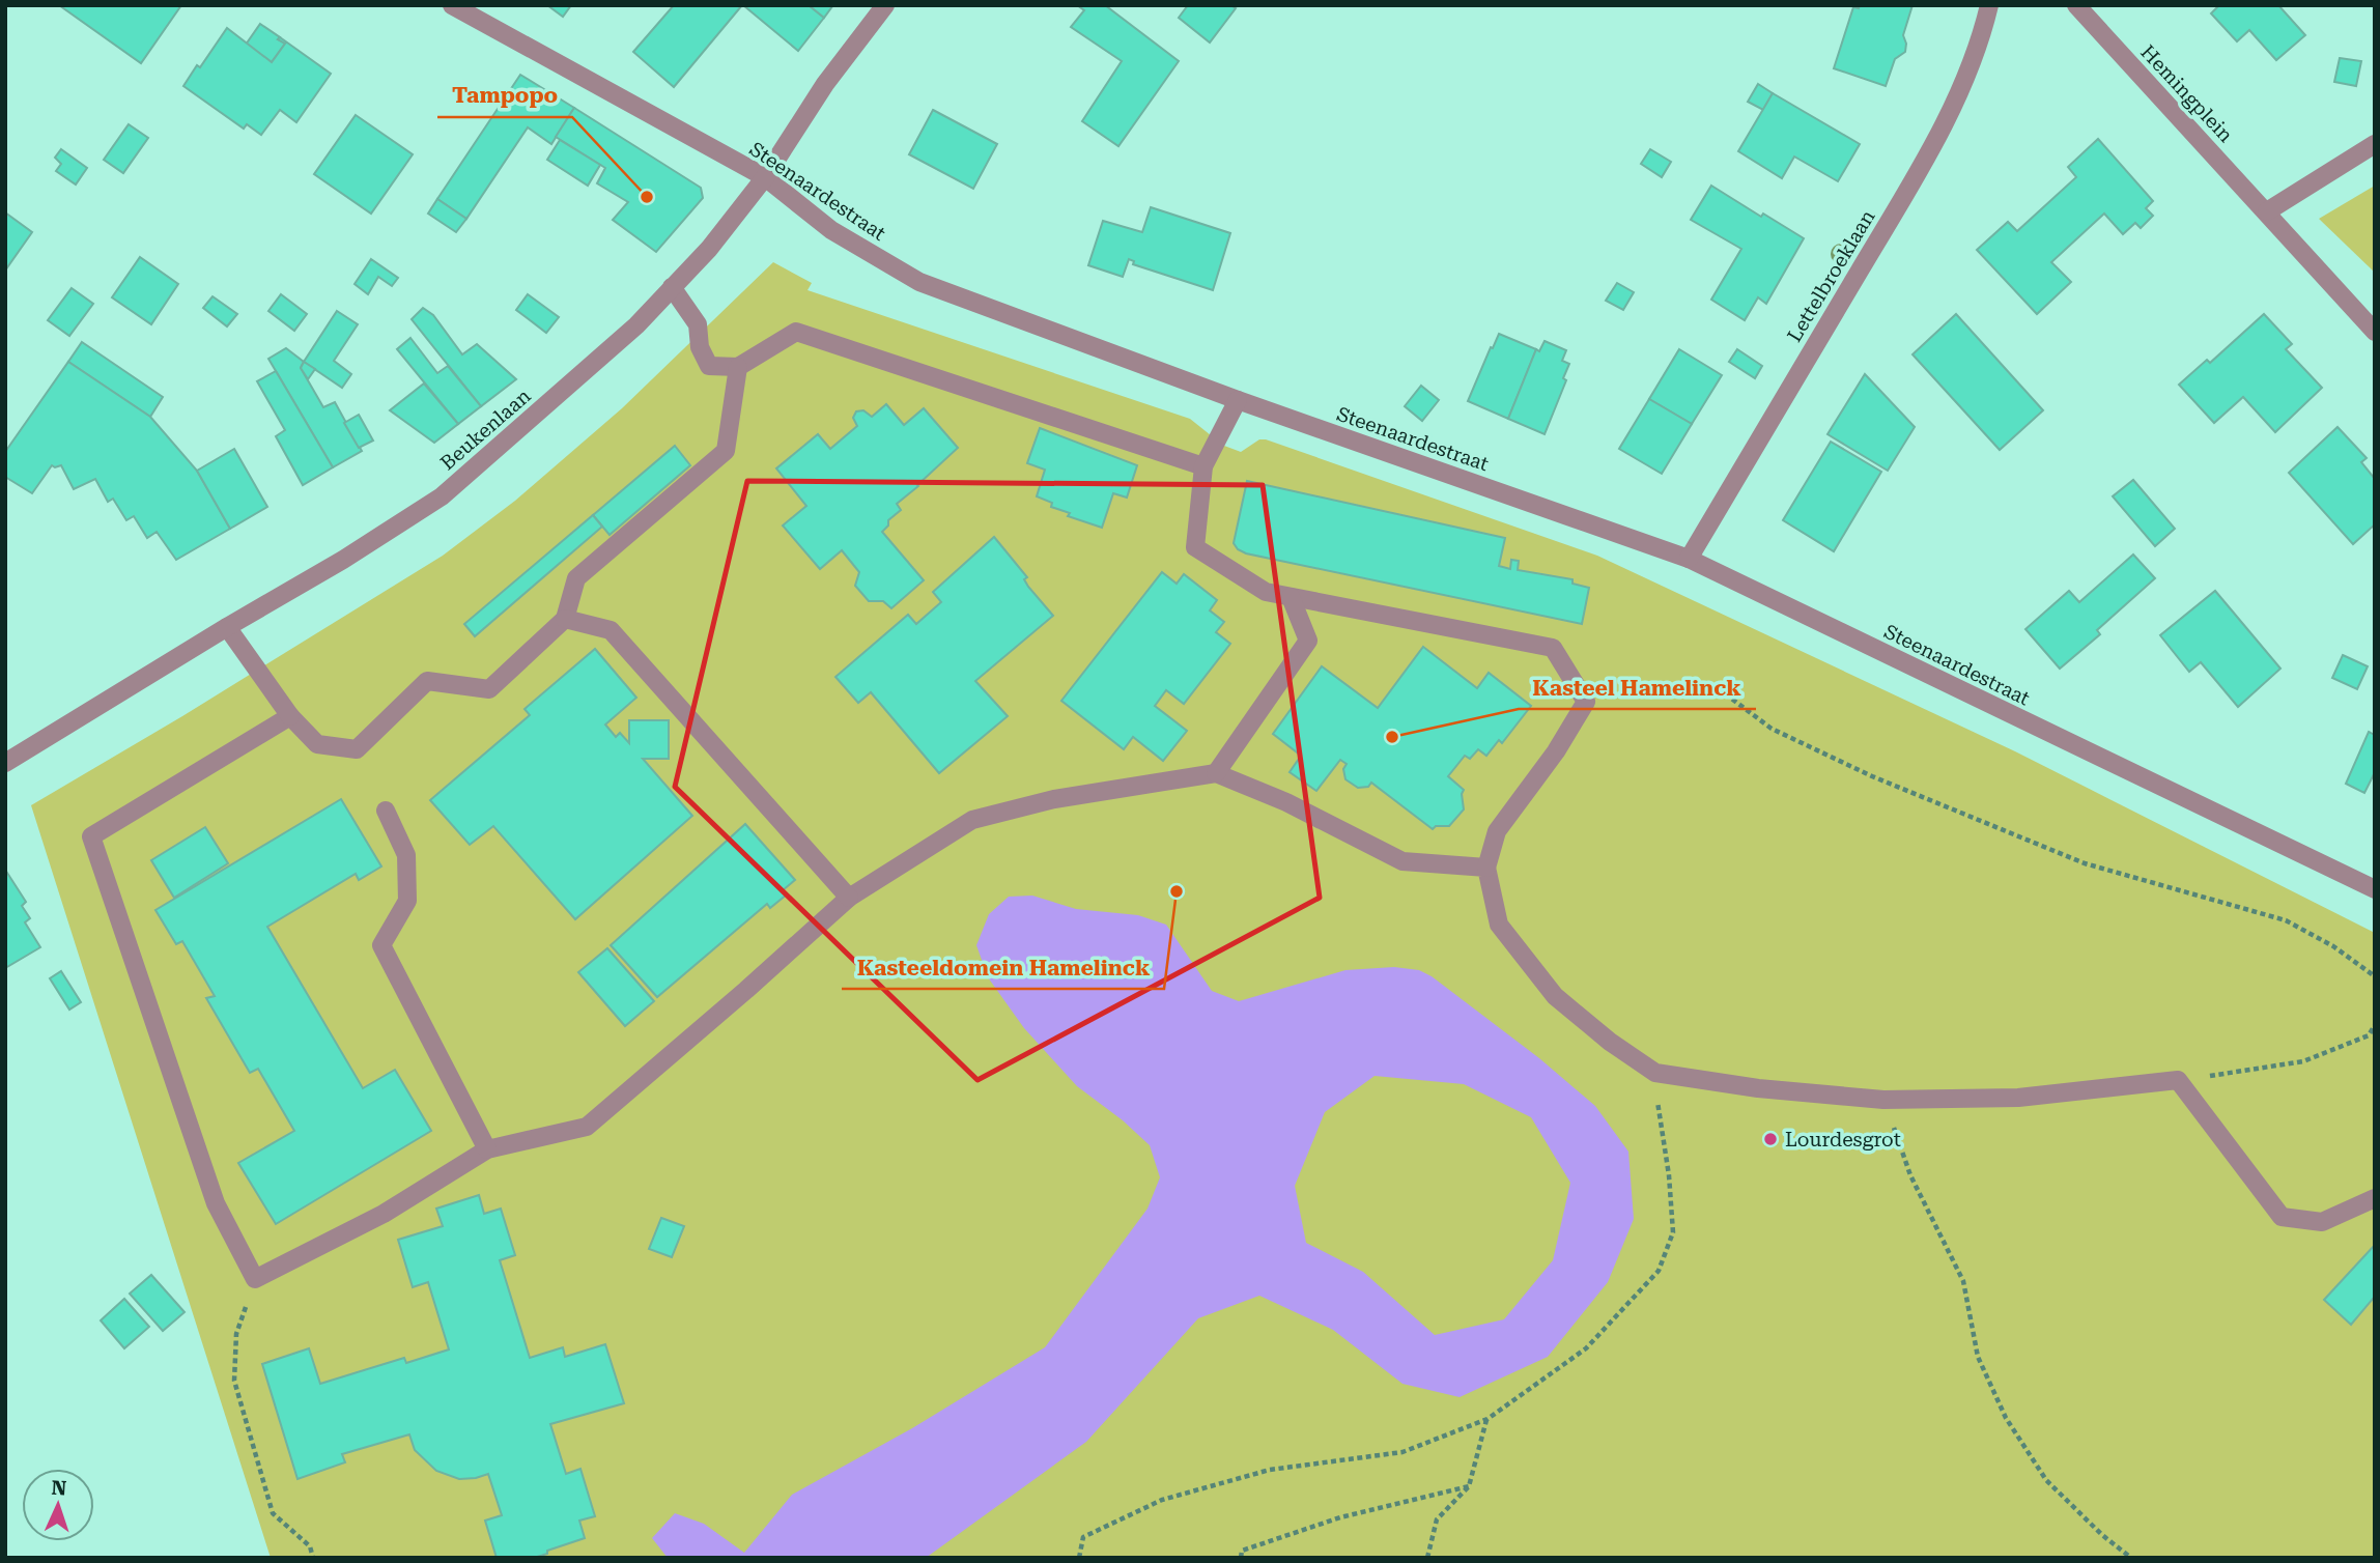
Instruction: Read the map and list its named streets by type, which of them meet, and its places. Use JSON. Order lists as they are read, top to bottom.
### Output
{
  "streets": {
    "street": [
      "Hemingplein",
      "Steenaardestraat",
      "Lettelbroeklaan",
      "Beukenlaan"
    ]
  },
  "crossings": [
    ["Steenaardestraat", "Lettelbroeklaan"],
    ["Steenaardestraat", "Beukenlaan"]
  ],
  "places": [
    "Tampopo",
    "Kasteel Hamelinck",
    "Kasteeldomein Hamelinck",
    "Lourdesgrot"
  ],
  "north": "top"
}
